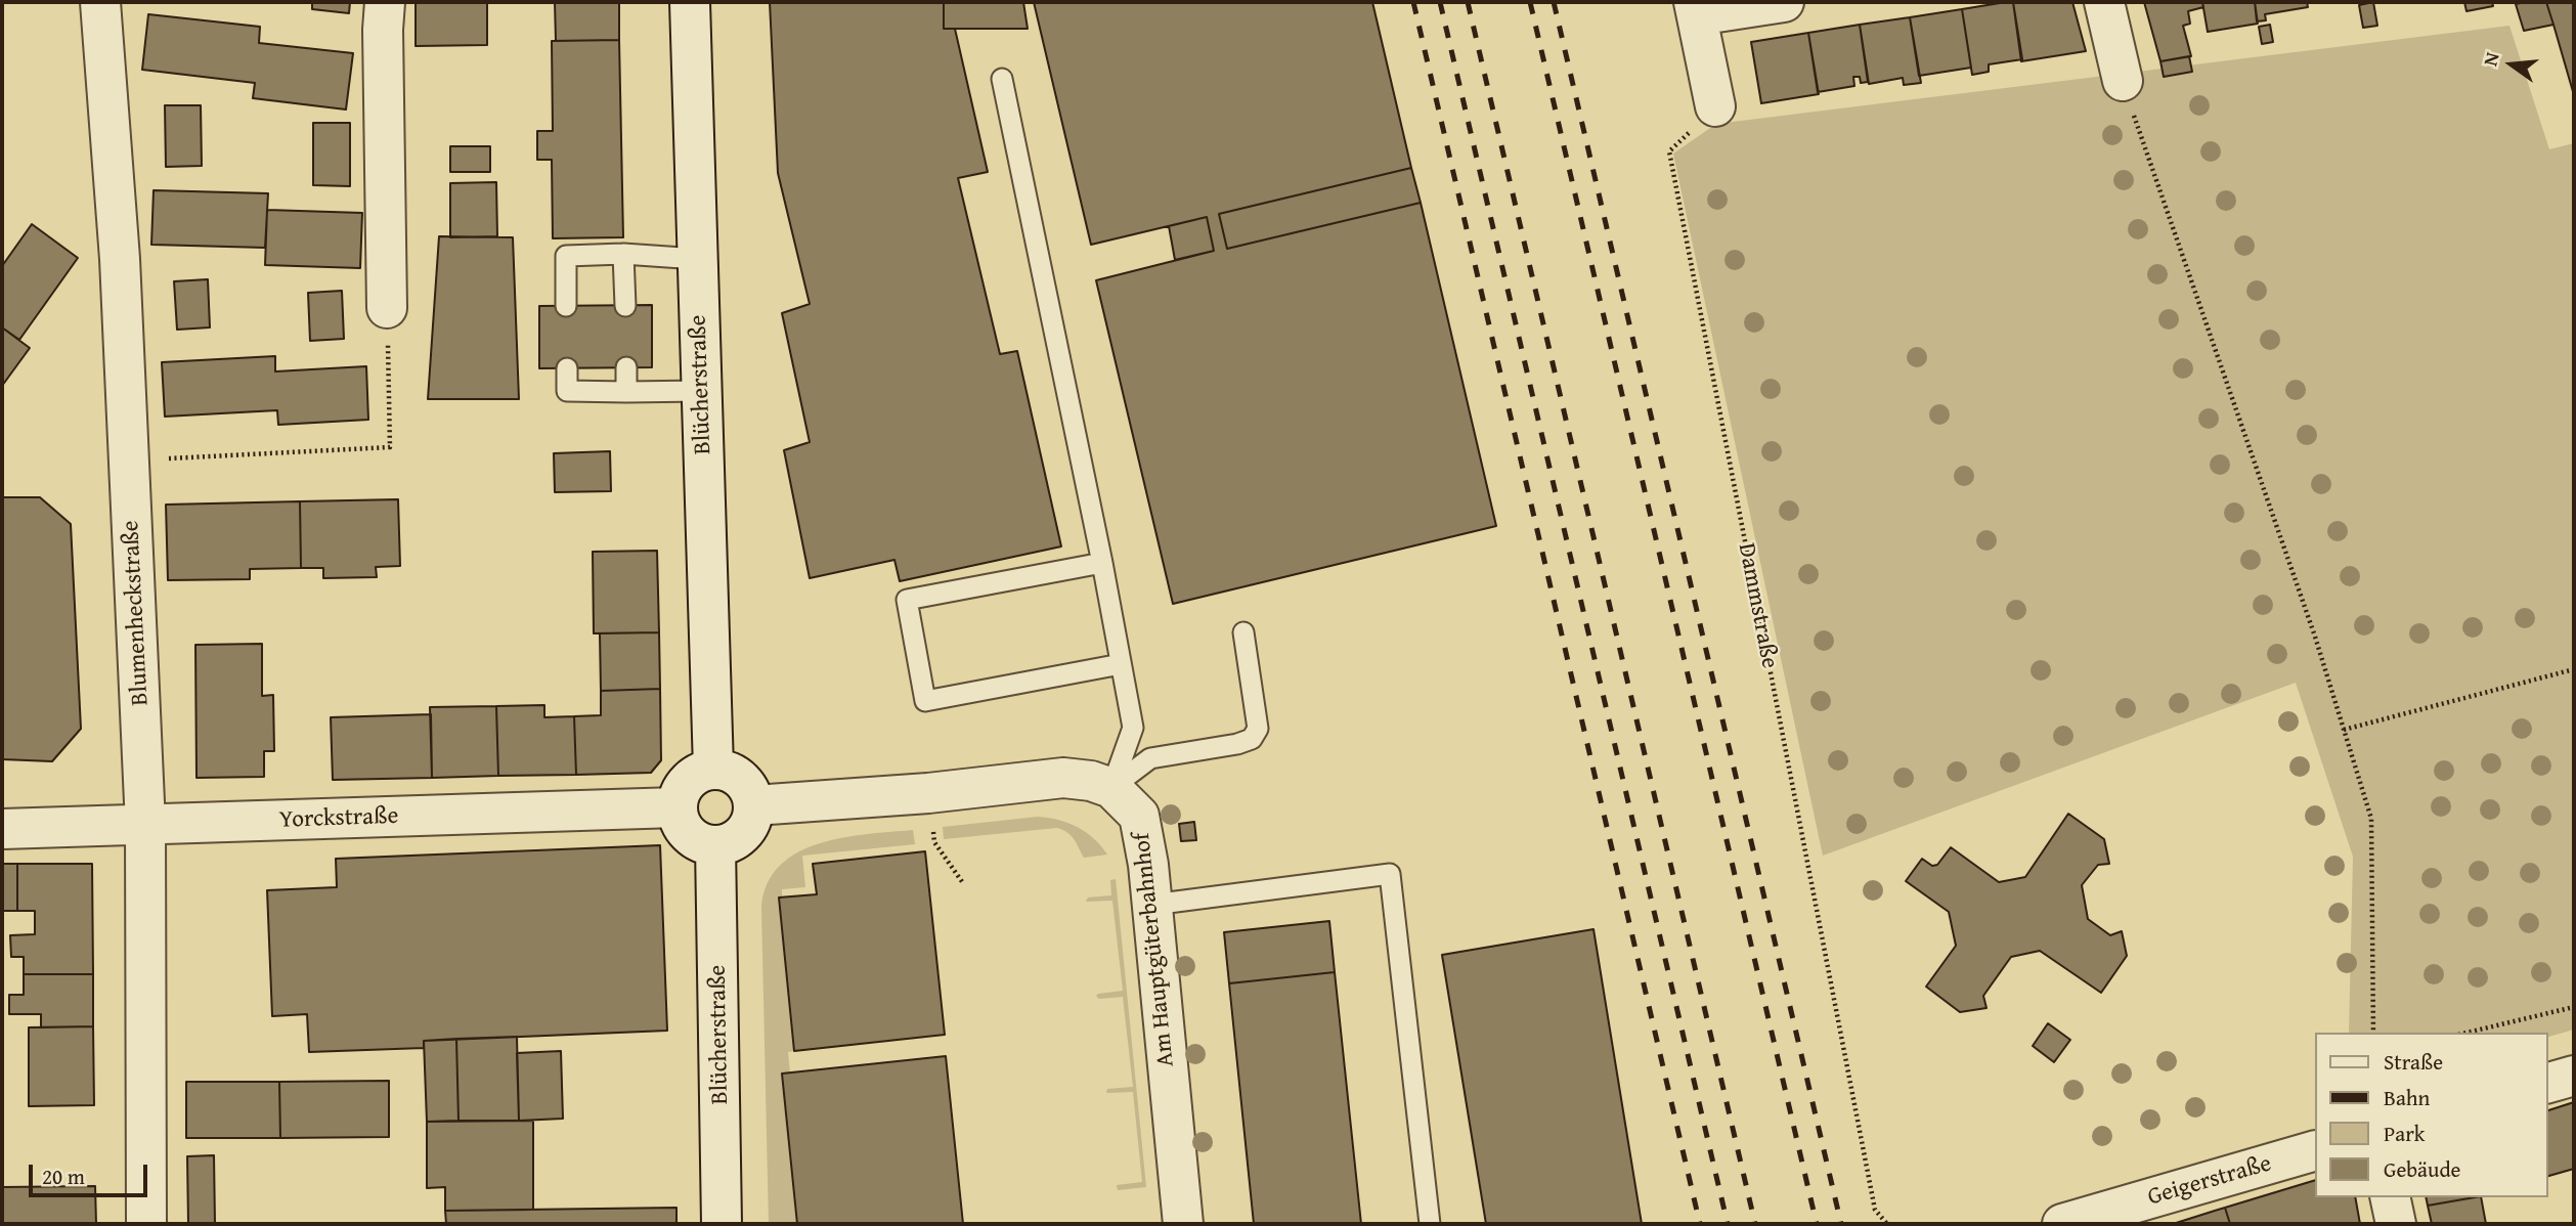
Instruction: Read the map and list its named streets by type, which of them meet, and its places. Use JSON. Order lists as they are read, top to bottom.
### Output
{
  "streets": {
    "street": [
      "Blücherstraße",
      "Blumenheckstraße",
      "Yorckstraße",
      "Am Hauptgüterbahnhof",
      "Geigerstraße"
    ],
    "path": ["Dammstraße"]
  },
  "crossings": [
    ["Blücherstraße", "Yorckstraße"],
    ["Blumenheckstraße", "Yorckstraße"]
  ],
  "legend": [
    "Straße",
    "Bahn",
    "Park",
    "Gebäude"
  ],
  "scale_bar": "20 m",
  "north": "left"
}
